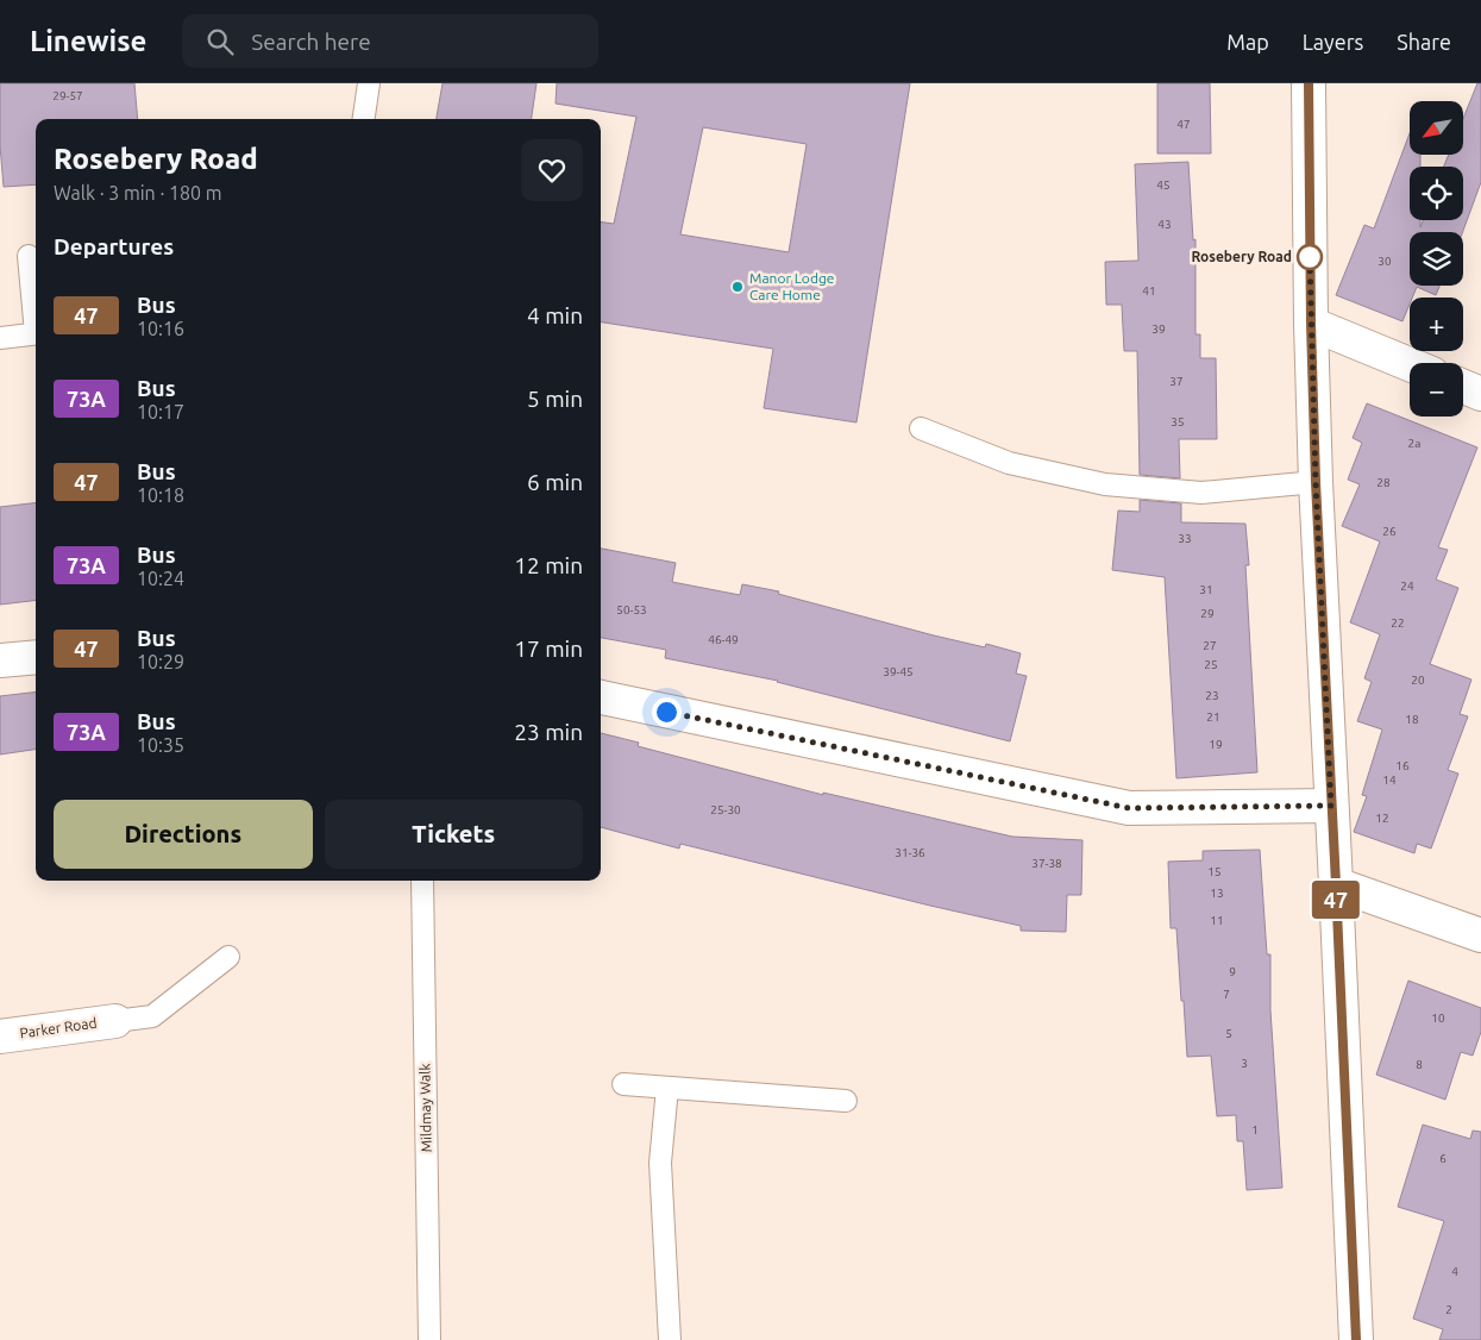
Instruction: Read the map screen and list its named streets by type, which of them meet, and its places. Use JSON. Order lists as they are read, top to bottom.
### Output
{
  "streets": {
    "street": ["Parker Road"],
    "lane": ["Mildmay Walk"]
  },
  "places": ["Rosebery Road", "Manor Lodge Care Home"],
  "lines": ["bus line 47"],
  "house_numbers": [
    "29-57",
    "47",
    "45",
    "43",
    "30",
    "41",
    "39",
    "37",
    "35",
    "2a",
    "28",
    "26",
    "33",
    "24",
    "31",
    "50-53",
    "29",
    "22",
    "46-49",
    "27",
    "25",
    "39-45",
    "20",
    "23",
    "21",
    "18",
    "19",
    "16",
    "14",
    "25-30",
    "12",
    "31-36",
    "37-38",
    "15",
    "13",
    "11",
    "9",
    "7",
    "10",
    "5",
    "3",
    "8",
    "1",
    "6",
    "4",
    "2"
  ],
  "north": "bottom left",
  "page": {
    "header": "Linewise",
    "search": "Search here",
    "nav": ["Map", "Layers", "Share"],
    "on_map": "47",
    "map_buttons": ["+", "−"],
    "heading": [
      ["Rosebery Road", "Walk · 3 min · 180 m"],
      "Departures"
    ],
    "list": [
      {
        "mark": "47",
        "name": "Bus",
        "note": "10:16",
        "value": "4 min"
      },
      {
        "mark": "73A",
        "name": "Bus",
        "note": "10:17",
        "value": "5 min"
      },
      {
        "mark": "47",
        "name": "Bus",
        "note": "10:18",
        "value": "6 min"
      },
      {
        "mark": "73A",
        "name": "Bus",
        "note": "10:24",
        "value": "12 min"
      },
      {
        "mark": "47",
        "name": "Bus",
        "note": "10:29",
        "value": "17 min"
      },
      {
        "mark": "73A",
        "name": "Bus",
        "note": "10:35",
        "value": "23 min"
      }
    ],
    "buttons": ["Directions", "Tickets"]
  }
}
